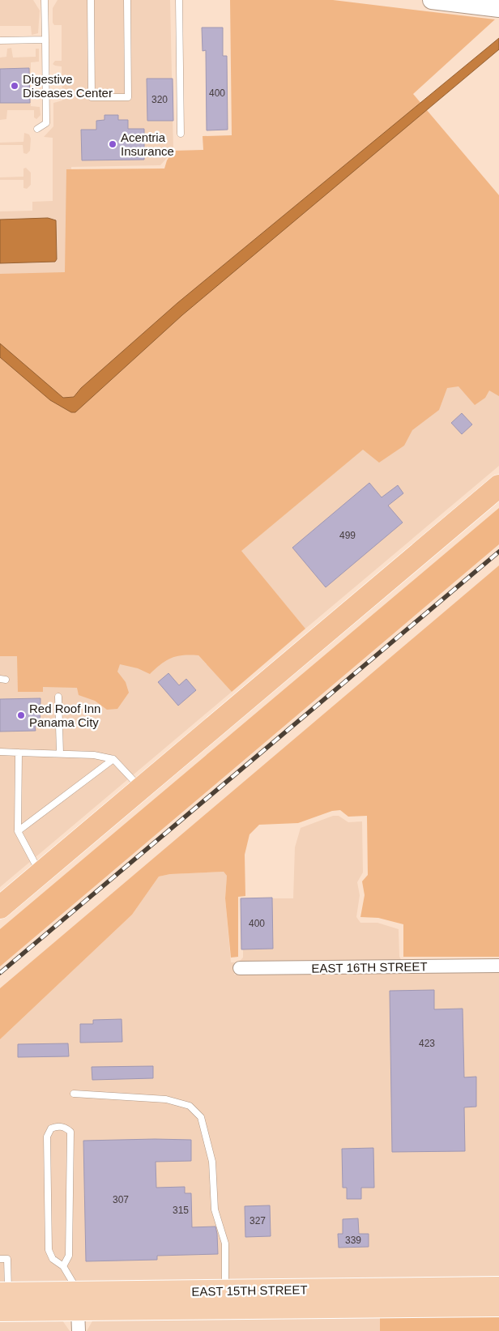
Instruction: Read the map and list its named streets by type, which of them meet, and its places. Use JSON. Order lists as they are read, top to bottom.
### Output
{
  "streets": {
    "main road": ["EAST 15TH STREET"],
    "street": ["EAST 16TH STREET"]
  },
  "places": ["Digestive Diseases Center", "Acentria Insurance", "Red Roof Inn Panama City"],
  "house_numbers": [
    "400",
    "320",
    "499",
    "400",
    "423",
    "307",
    "315",
    "327",
    "339"
  ]
}
